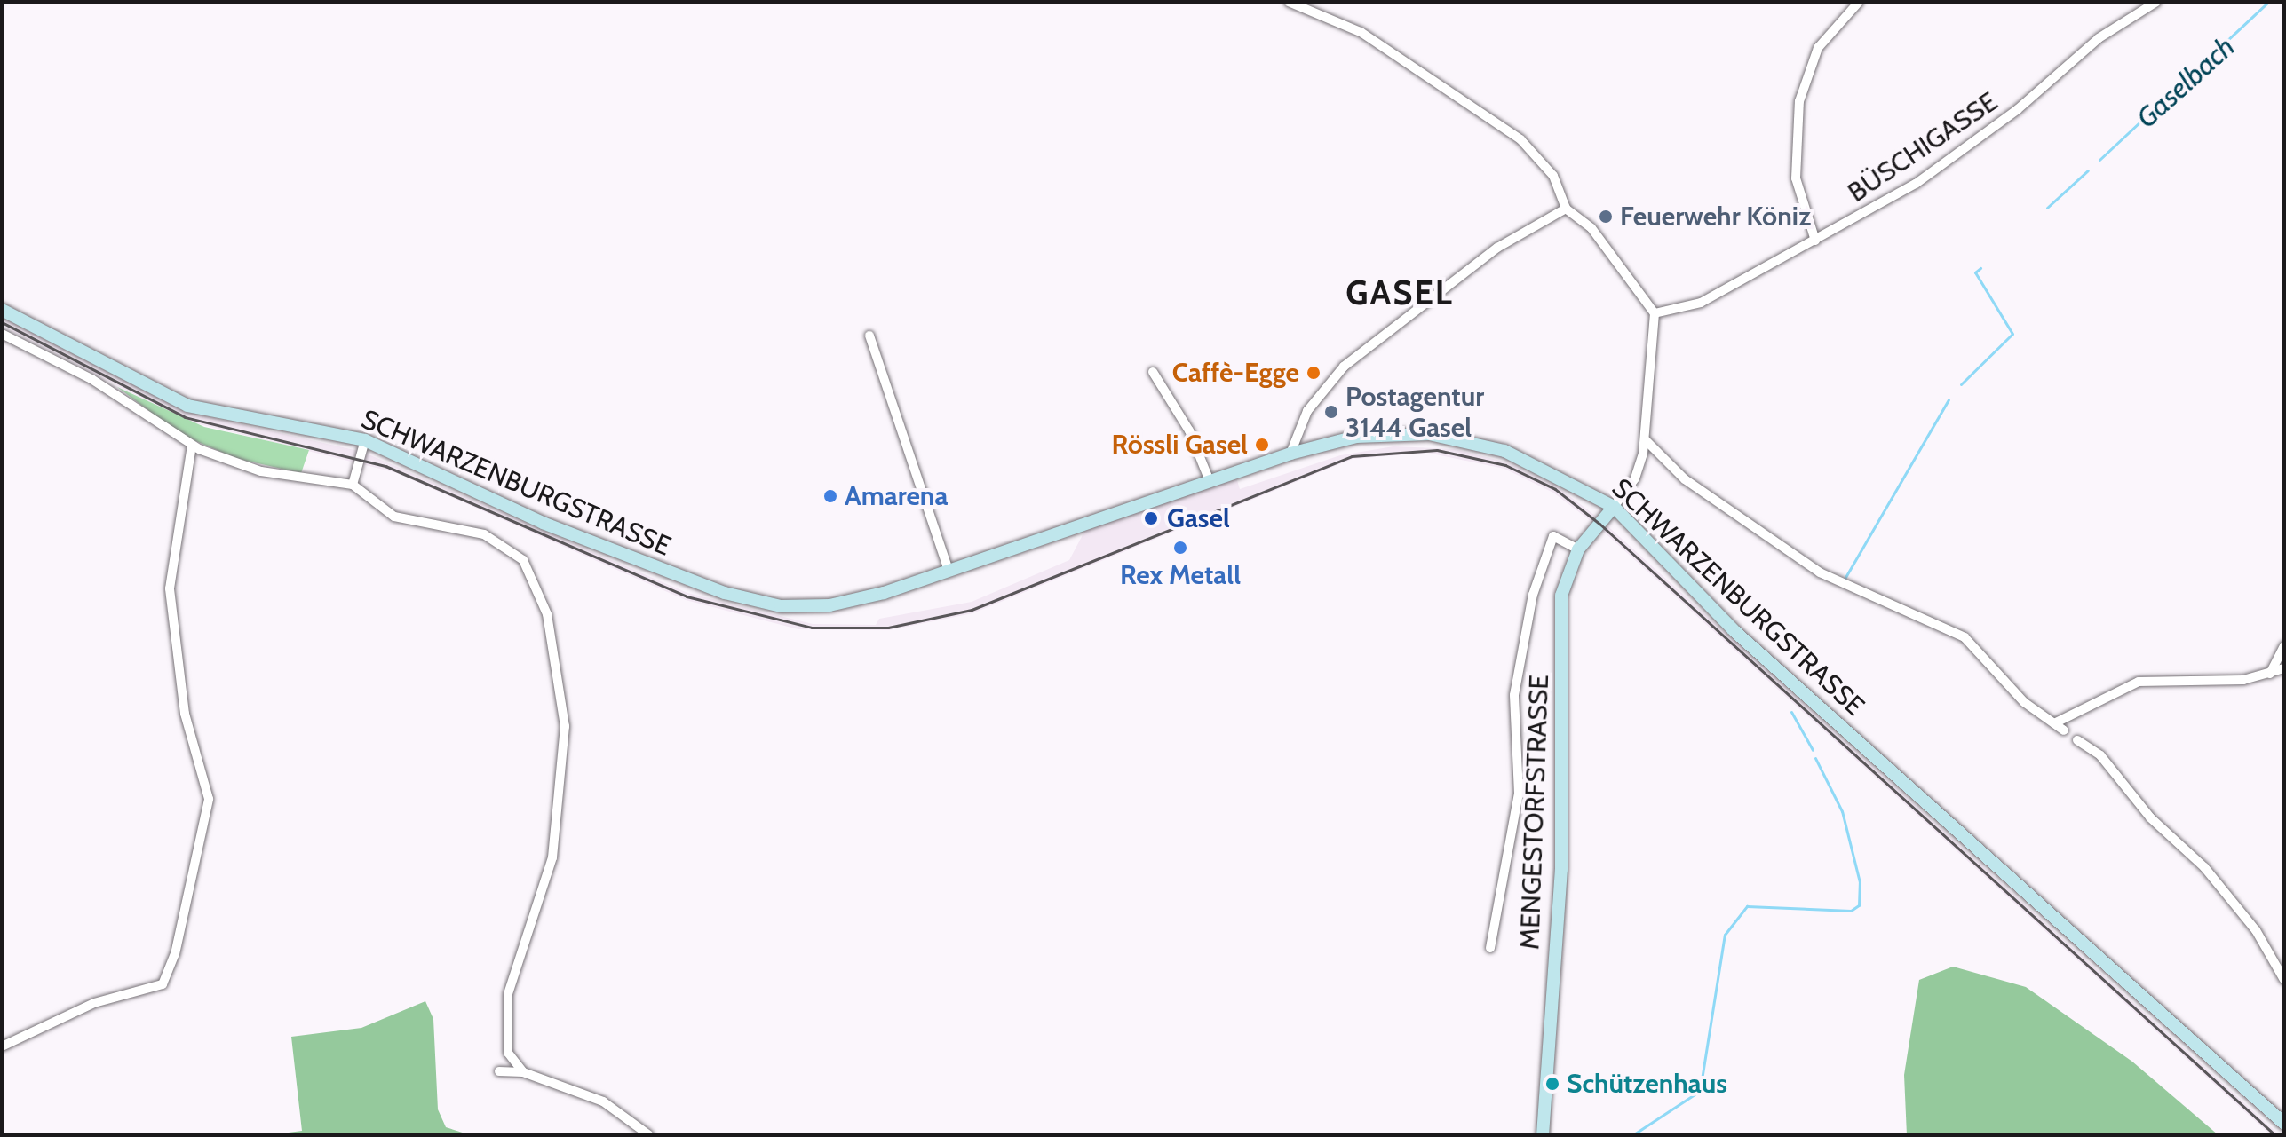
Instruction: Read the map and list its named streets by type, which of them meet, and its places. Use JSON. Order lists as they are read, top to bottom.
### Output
{
  "streets": {
    "main road": ["SCHWARZENBURGSTRASSE", "MENGESTORFSTRASSE"],
    "street": ["BÜSCHIGASSE"]
  },
  "crossings": [
    ["SCHWARZENBURGSTRASSE", "MENGESTORFSTRASSE"]
  ],
  "districts": ["GASEL"],
  "water": ["Gaselbach"],
  "places": [
    "Feuerwehr Köniz",
    "Caffè-Egge",
    "Postagentur 3144 Gasel",
    "Rössli Gasel",
    "Amarena",
    "Gasel",
    "Rex Metall",
    "Schützenhaus"
  ]
}
